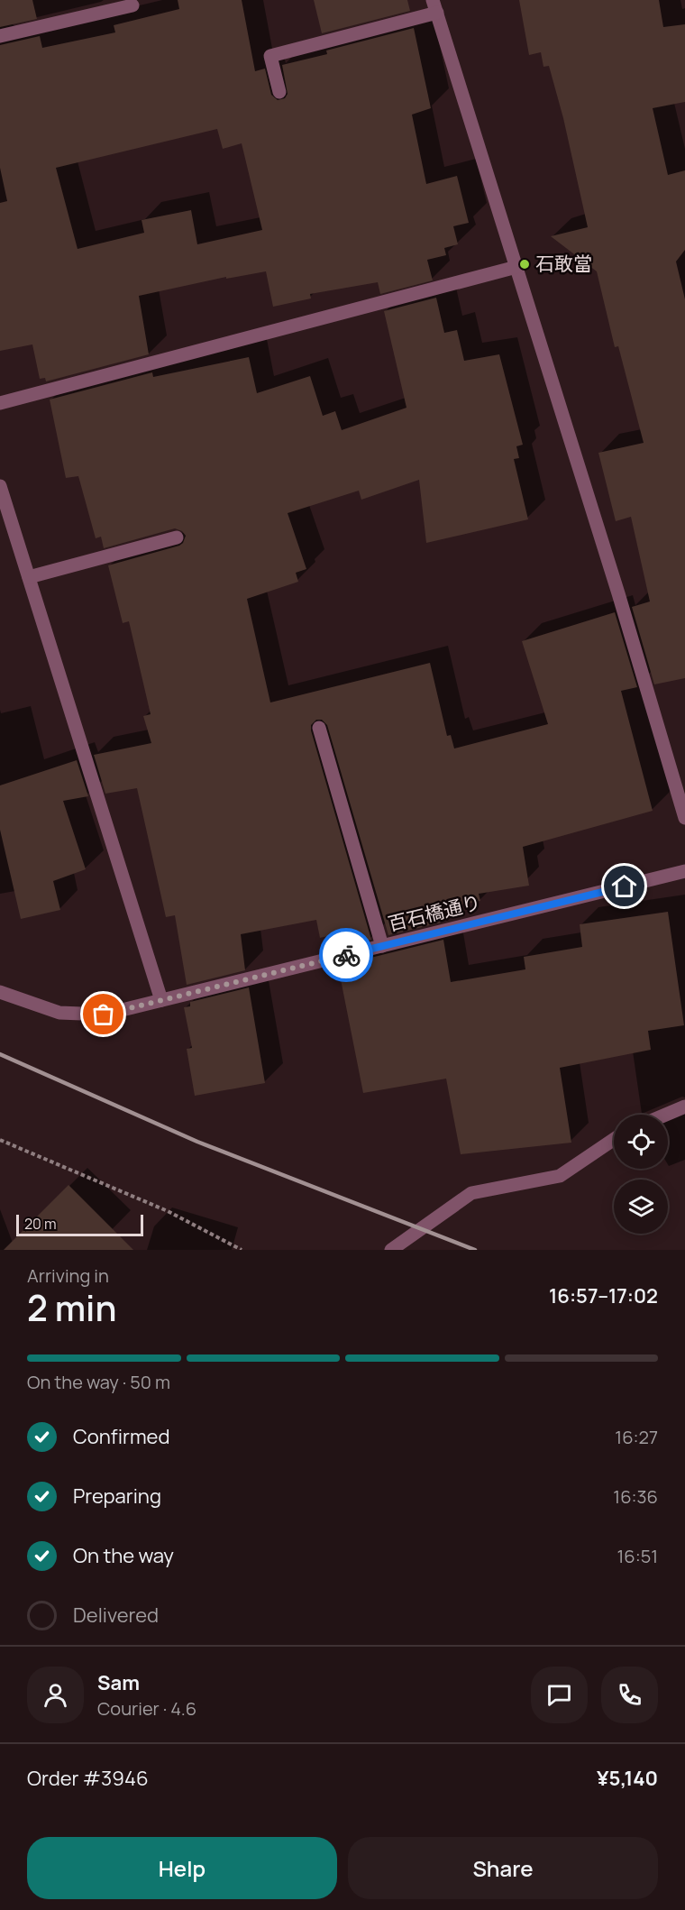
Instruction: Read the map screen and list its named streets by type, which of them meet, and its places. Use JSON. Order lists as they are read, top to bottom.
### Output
{
  "streets": {
    "street": ["百石橋通り"]
  },
  "places": ["石敢當"],
  "scale_bar": "20 m",
  "page": {
    "scale": "20 m",
    "heading": ["2 min", "Arriving in", "16:57–17:02"],
    "panel": [
      "Sam",
      "Courier · 4.6",
      "Order #3946",
      "¥5,140"
    ],
    "bar": "On the way · 50 m",
    "list": [
      ["Confirmed", "16:27"],
      ["Preparing", "16:36"],
      ["On the way", "16:51"],
      "Delivered"
    ],
    "buttons": ["Help", "Share"]
  }
}
